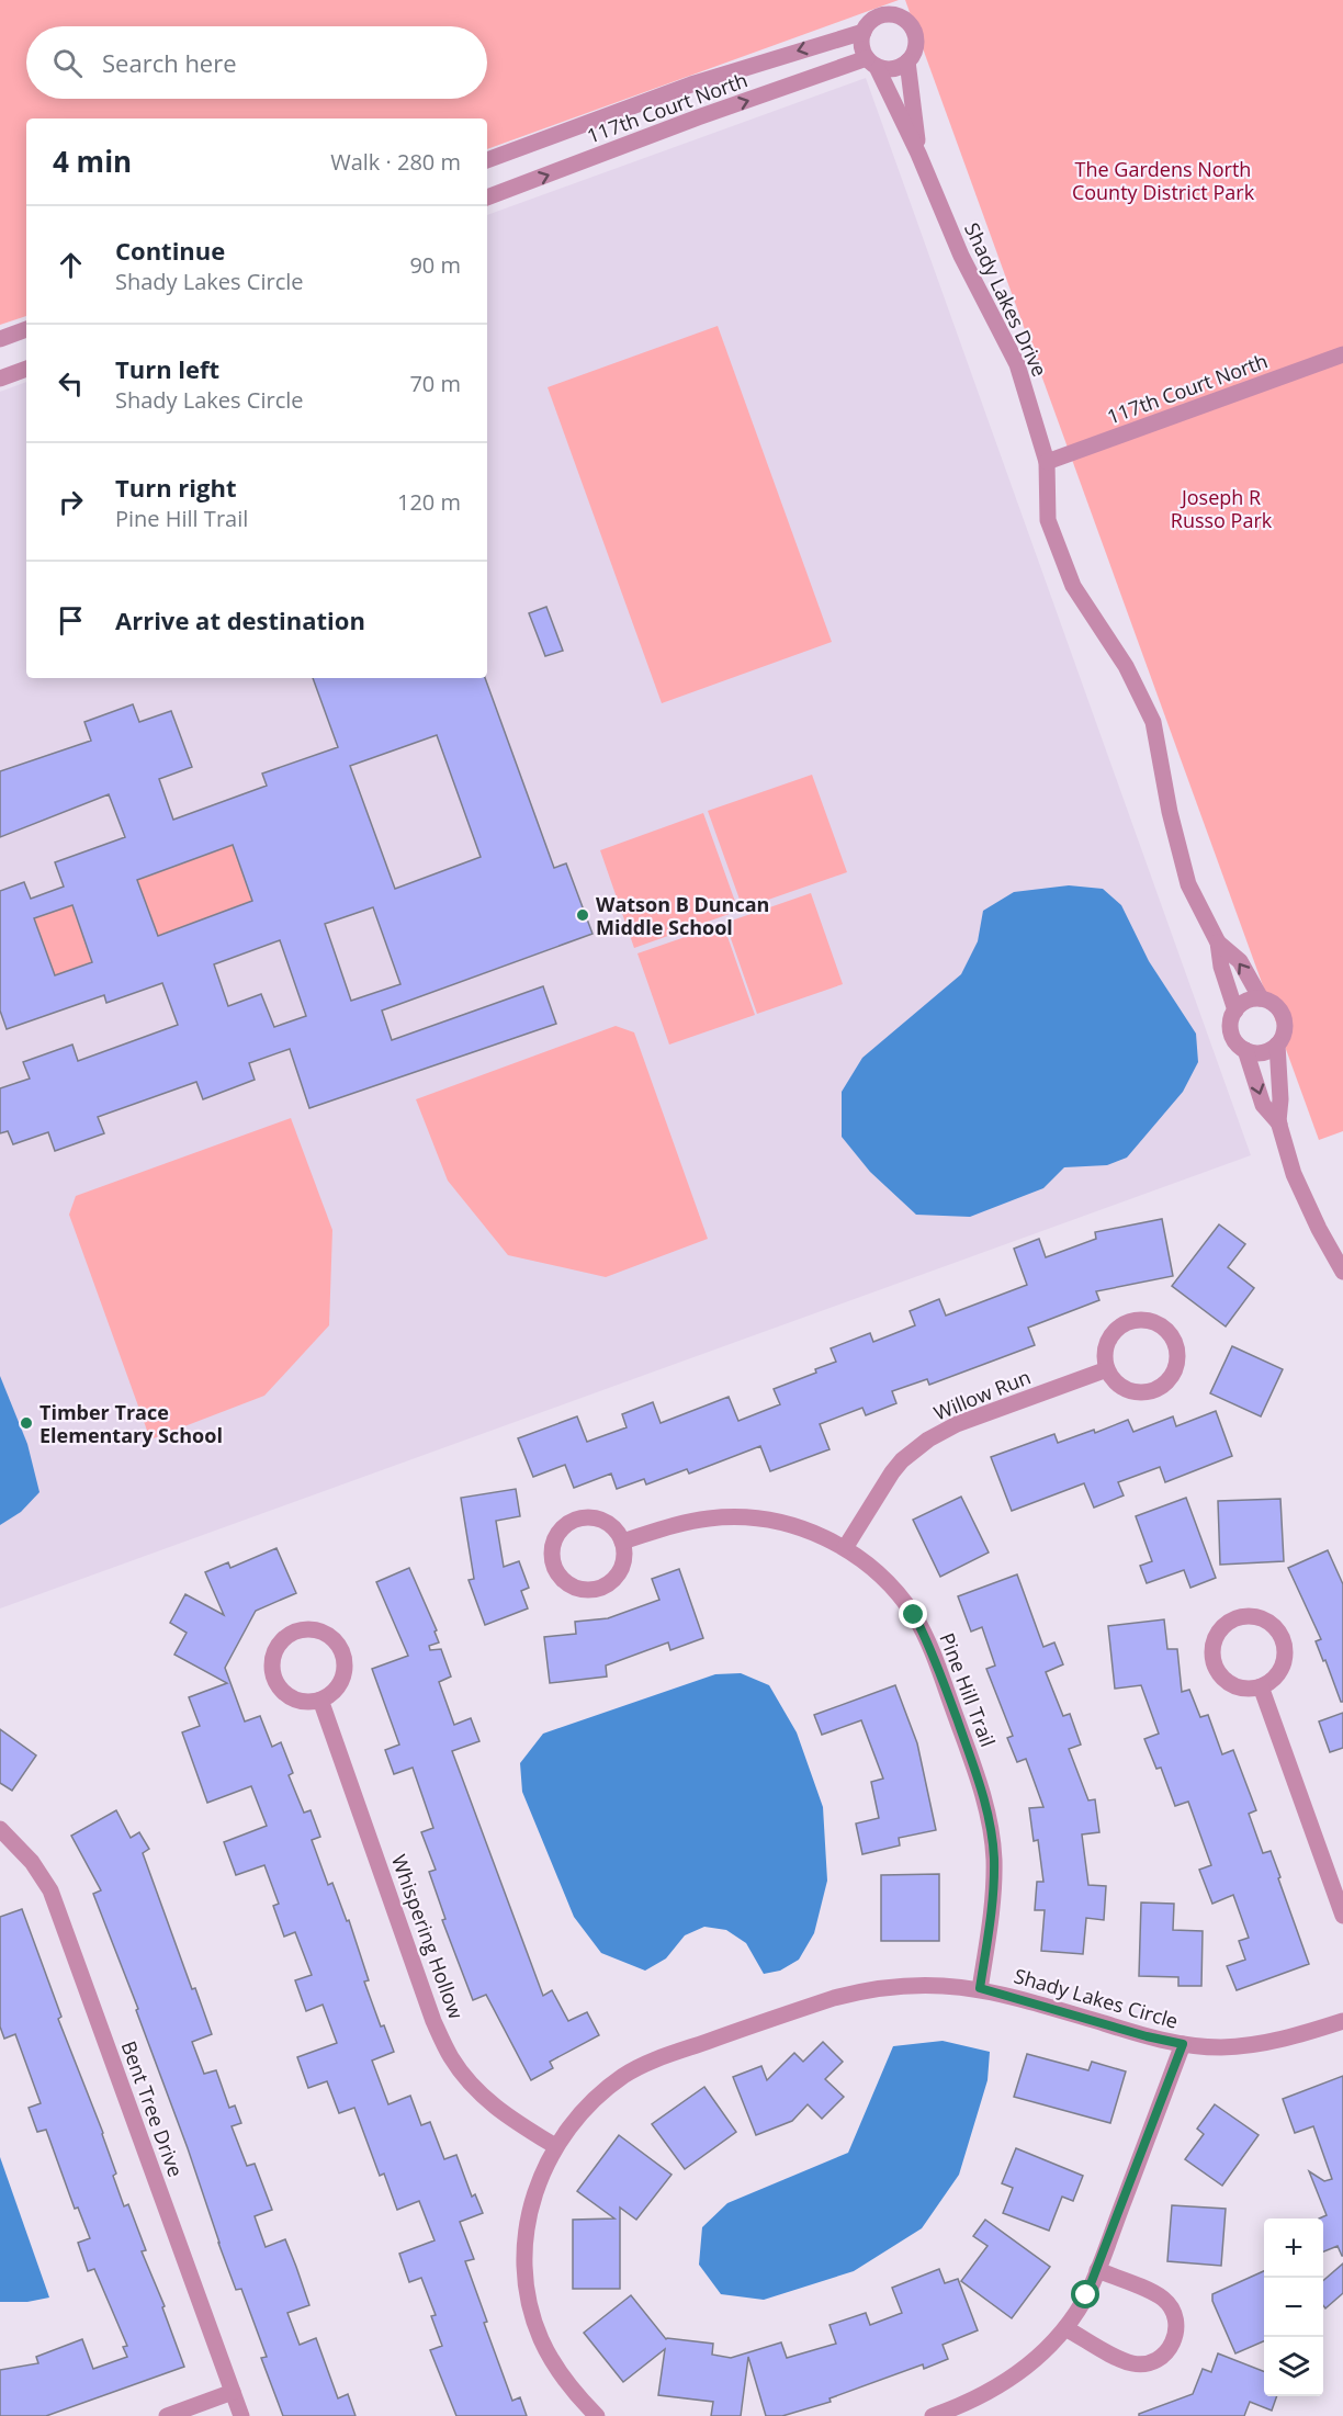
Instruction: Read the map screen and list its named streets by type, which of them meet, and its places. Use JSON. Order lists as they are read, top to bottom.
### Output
{
  "streets": {
    "street": [
      "117th Court North",
      "Shady Lakes Drive",
      "Willow Run",
      "Pine Hill Trail",
      "Whispering Hollow",
      "Shady Lakes Circle",
      "Bent Tree Drive"
    ]
  },
  "crossings": [
    ["117th Court North", "Shady Lakes Drive"],
    ["Willow Run", "Pine Hill Trail"],
    ["Pine Hill Trail", "Shady Lakes Circle"],
    ["Whispering Hollow", "Shady Lakes Circle"]
  ],
  "parks": ["The Gardens North County District Park", "Joseph R Russo Park"],
  "places": ["Watson B Duncan Middle School", "Timber Trace Elementary School"],
  "page": {
    "search": "Search here",
    "heading": ["4 min", "Walk · 280 m"],
    "list": [
      ["Continue", "Shady Lakes Circle", "90 m"],
      ["Turn left", "Shady Lakes Circle", "70 m"],
      ["Turn right", "Pine Hill Trail", "120 m"],
      "Arrive at destination"
    ],
    "map_buttons": ["+", "−"]
  }
}
